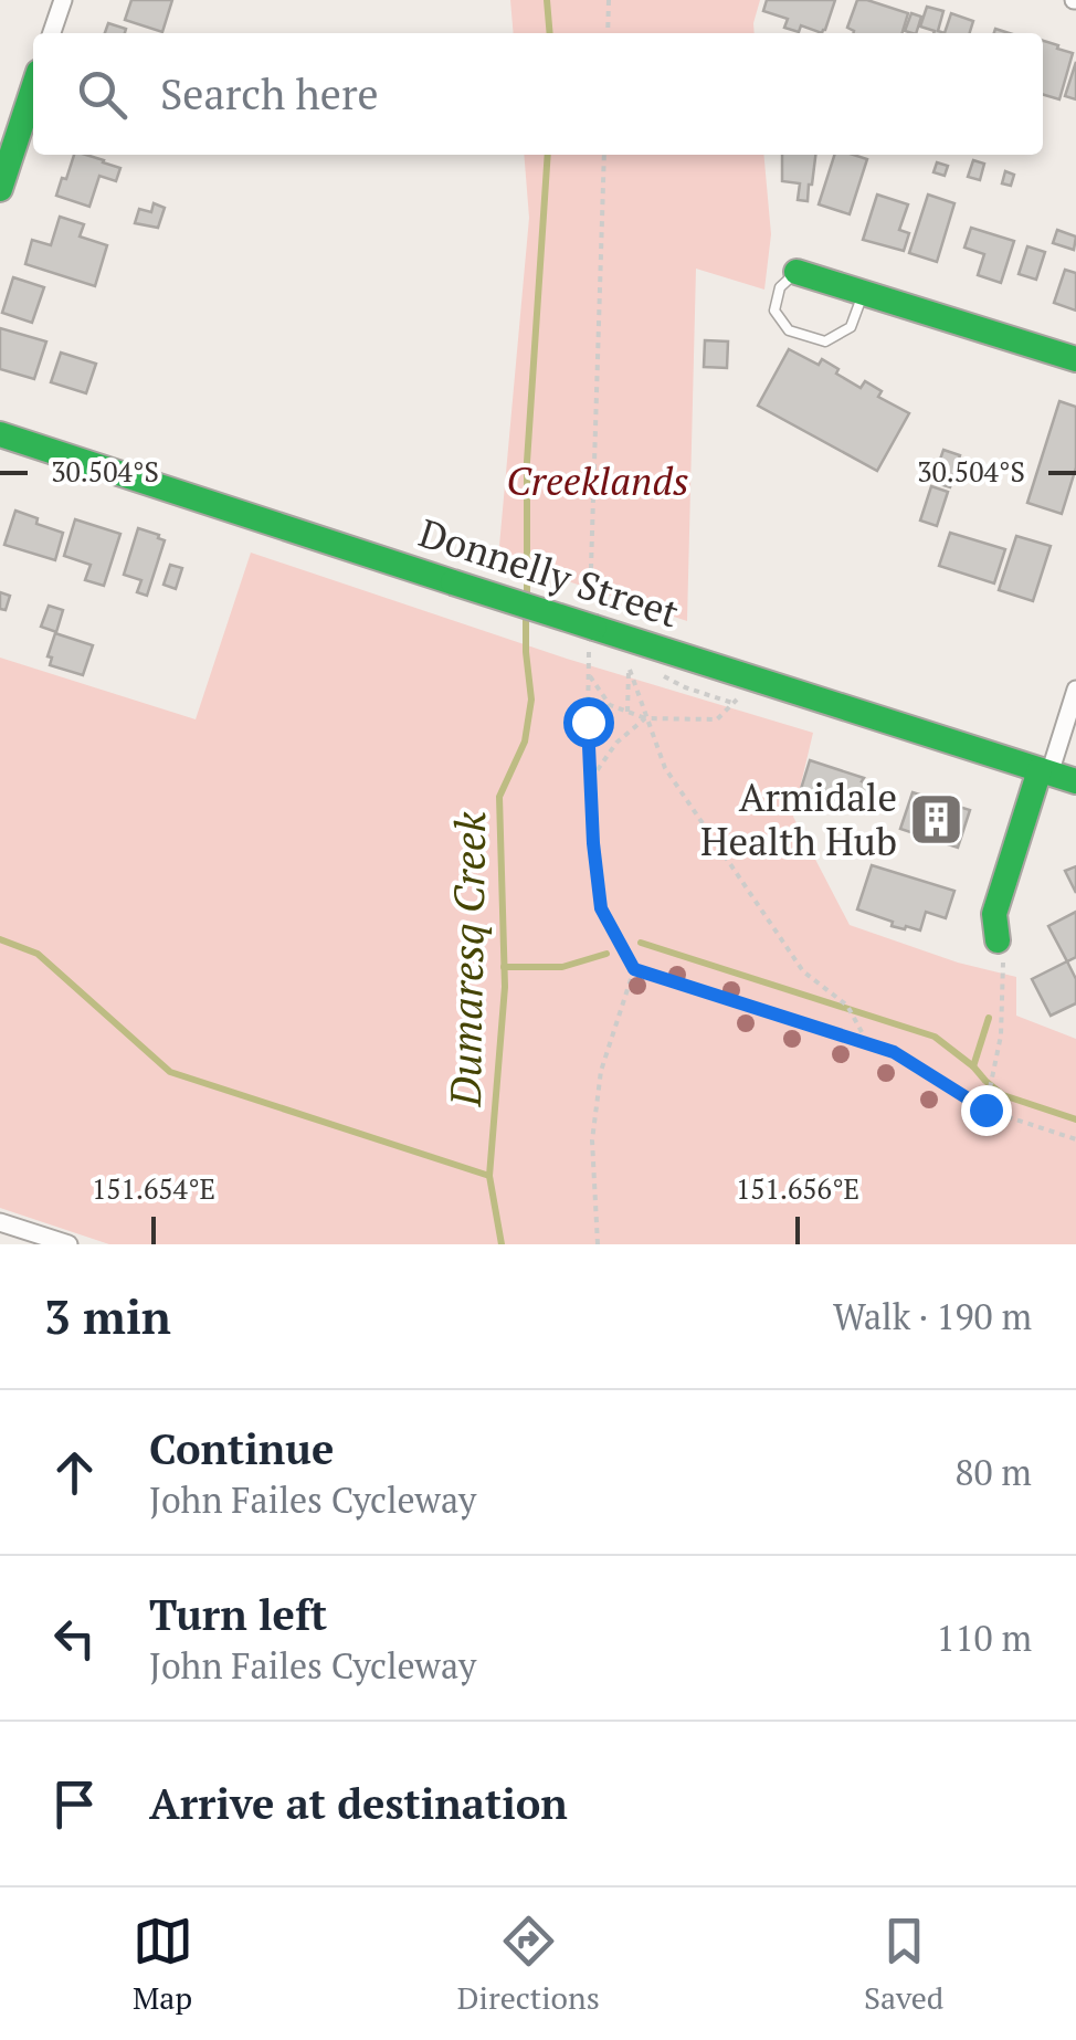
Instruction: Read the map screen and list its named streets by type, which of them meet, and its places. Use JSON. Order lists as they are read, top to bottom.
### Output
{
  "streets": {
    "street": ["Donnelly Street"]
  },
  "water": ["Dumaresq Creek"],
  "parks": ["Creeklands"],
  "places": {
    "building": ["Armidale Health Hub"]
  },
  "page": {
    "search": "Search here",
    "heading": ["3 min", "Walk · 190 m"],
    "list": [
      ["Continue", "John Failes Cycleway", "80 m"],
      ["Turn left", "John Failes Cycleway", "110 m"],
      "Arrive at destination"
    ],
    "nav": ["Map", "Directions", "Saved"]
  },
  "coordinates": ["30.504°S", "151.654°E", "151.656°E"]
}
